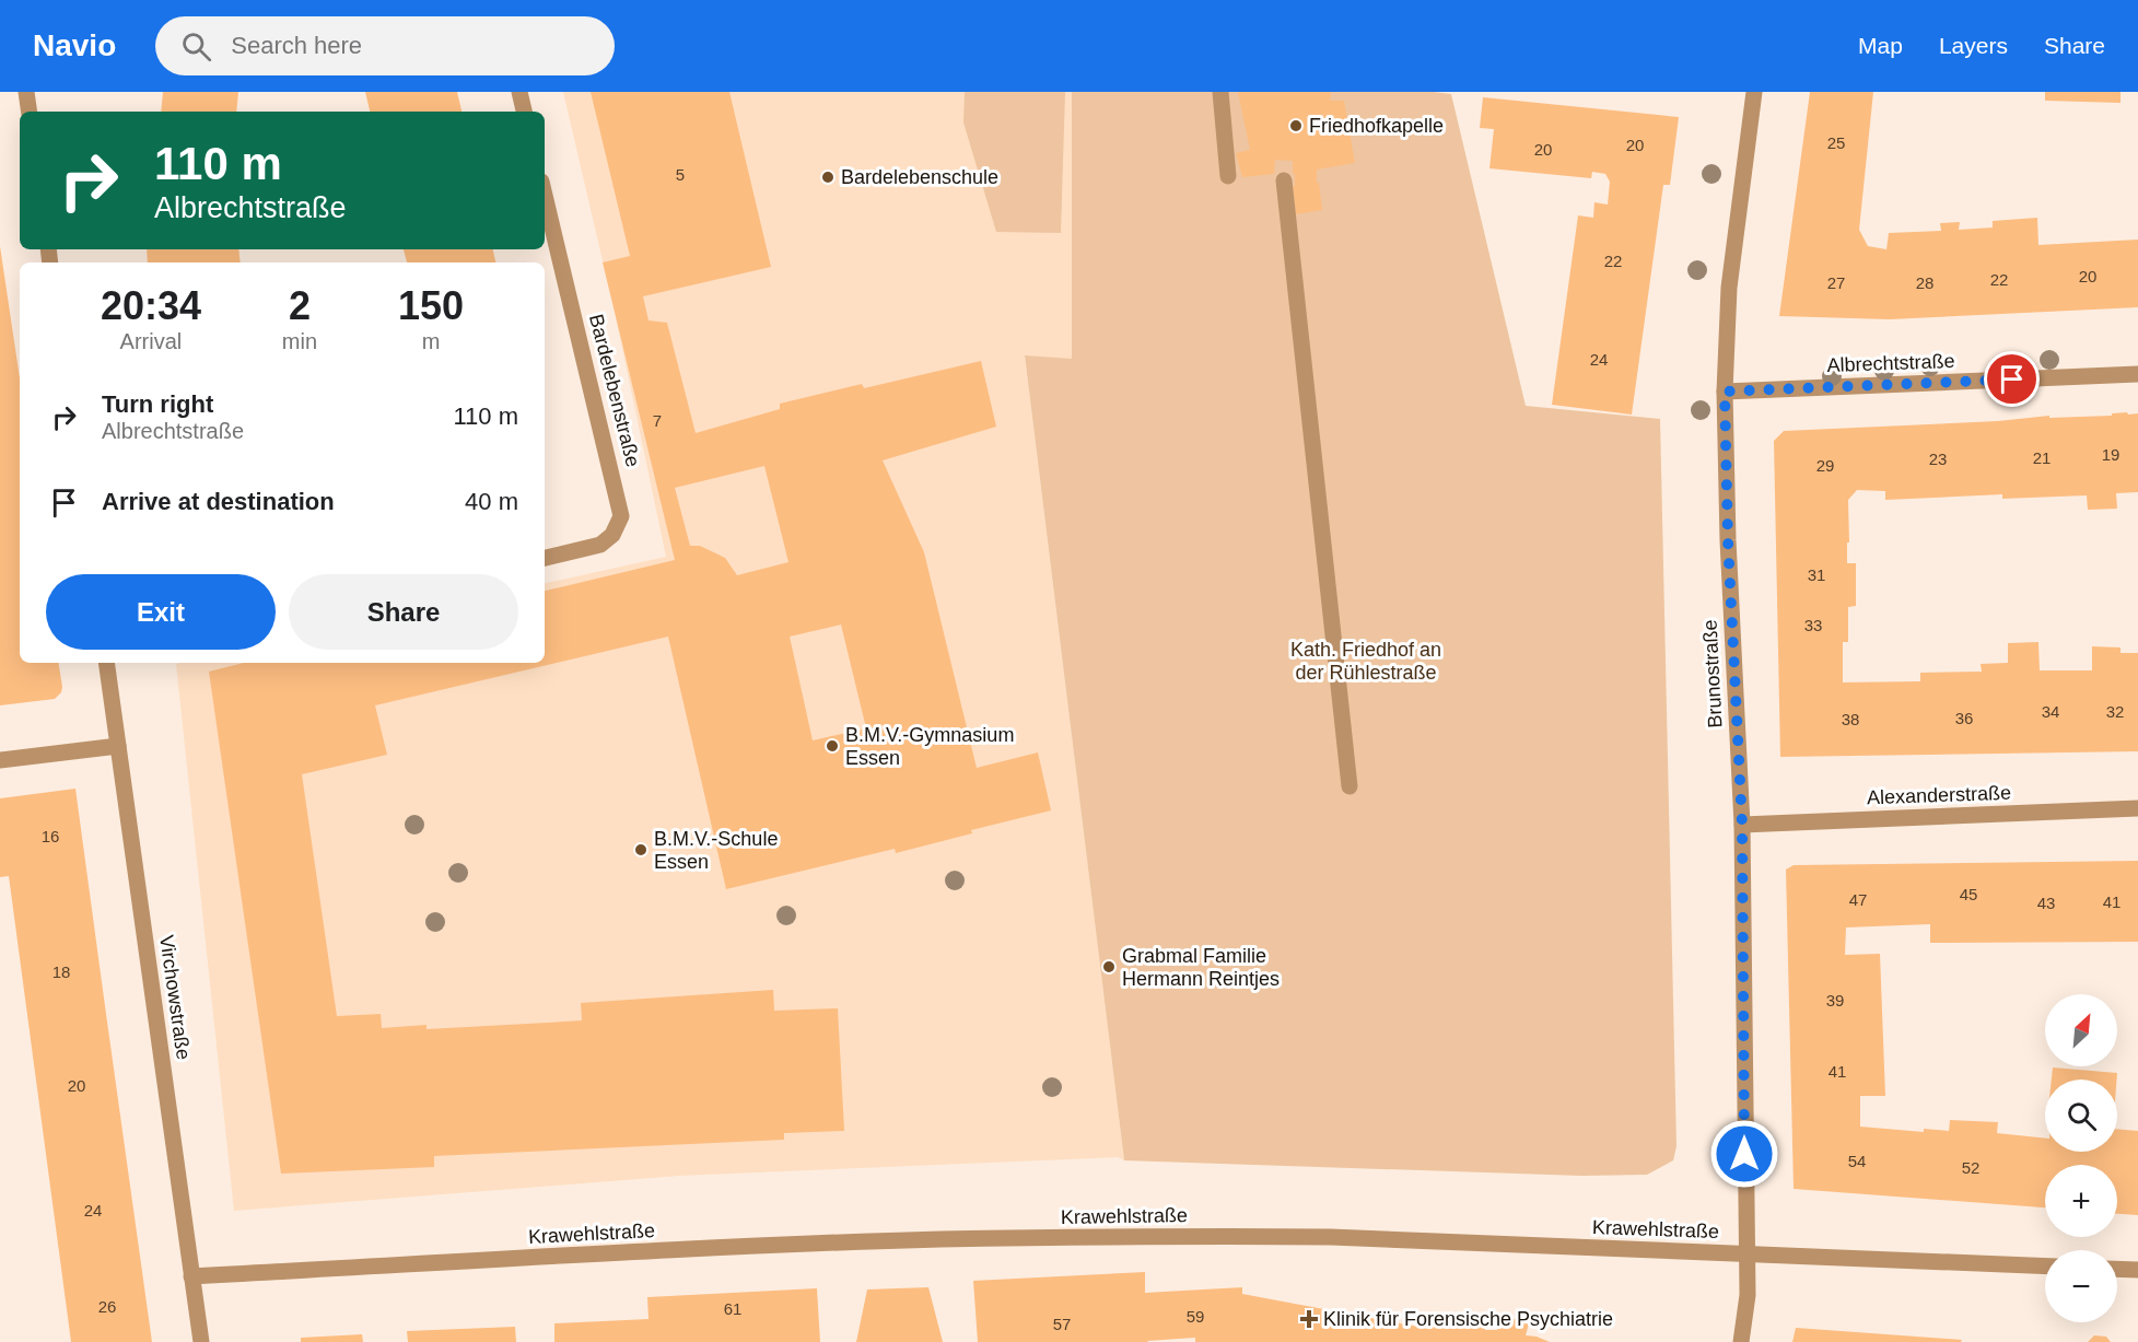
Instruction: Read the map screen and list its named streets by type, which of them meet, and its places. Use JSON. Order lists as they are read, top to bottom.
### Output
{
  "streets": {
    "street": [
      "Albrechtstraße",
      "Bardelebenstraße",
      "Brunostraße",
      "Alexanderstraße",
      "Virchowstraße",
      "Krawehlstraße"
    ]
  },
  "crossings": [
    ["Albrechtstraße", "Brunostraße"],
    ["Brunostraße", "Alexanderstraße"],
    ["Brunostraße", "Krawehlstraße"],
    ["Virchowstraße", "Krawehlstraße"]
  ],
  "parks": ["Kath. Friedhof an der Rühlestraße"],
  "places": {
    "other": [
      "Friedhofkapelle",
      "Bardelebenschule",
      "B.M.V.-Gymnasium Essen",
      "B.M.V.-Schule Essen",
      "Grabmal Familie Hermann Reintjes"
    ],
    "health": ["Klinik für Forensische Psychiatrie"]
  },
  "house_numbers": [
    "25",
    "20",
    "20",
    "5",
    "22",
    "20",
    "22",
    "27",
    "28",
    "24",
    "7",
    "19",
    "21",
    "23",
    "29",
    "31",
    "33",
    "34",
    "32",
    "36",
    "38",
    "16",
    "45",
    "47",
    "41",
    "43",
    "18",
    "39",
    "41",
    "20",
    "54",
    "52",
    "24",
    "26",
    "61",
    "59",
    "57"
  ],
  "north": "top right",
  "page": {
    "header": "Navio",
    "search": "Search here",
    "nav": ["Map", "Layers", "Share"],
    "turn": ["110 m", "Albrechtstraße"],
    "eta": [
      "20:34",
      "Arrival",
      "2",
      "min",
      "150",
      "m"
    ],
    "list": [
      {
        "name": "Turn right",
        "note": "Albrechtstraße",
        "value": "110 m"
      },
      {
        "name": "Arrive at destination",
        "value": "40 m"
      }
    ],
    "buttons": ["Exit", "Share"],
    "map_buttons": ["+", "−"]
  }
}
